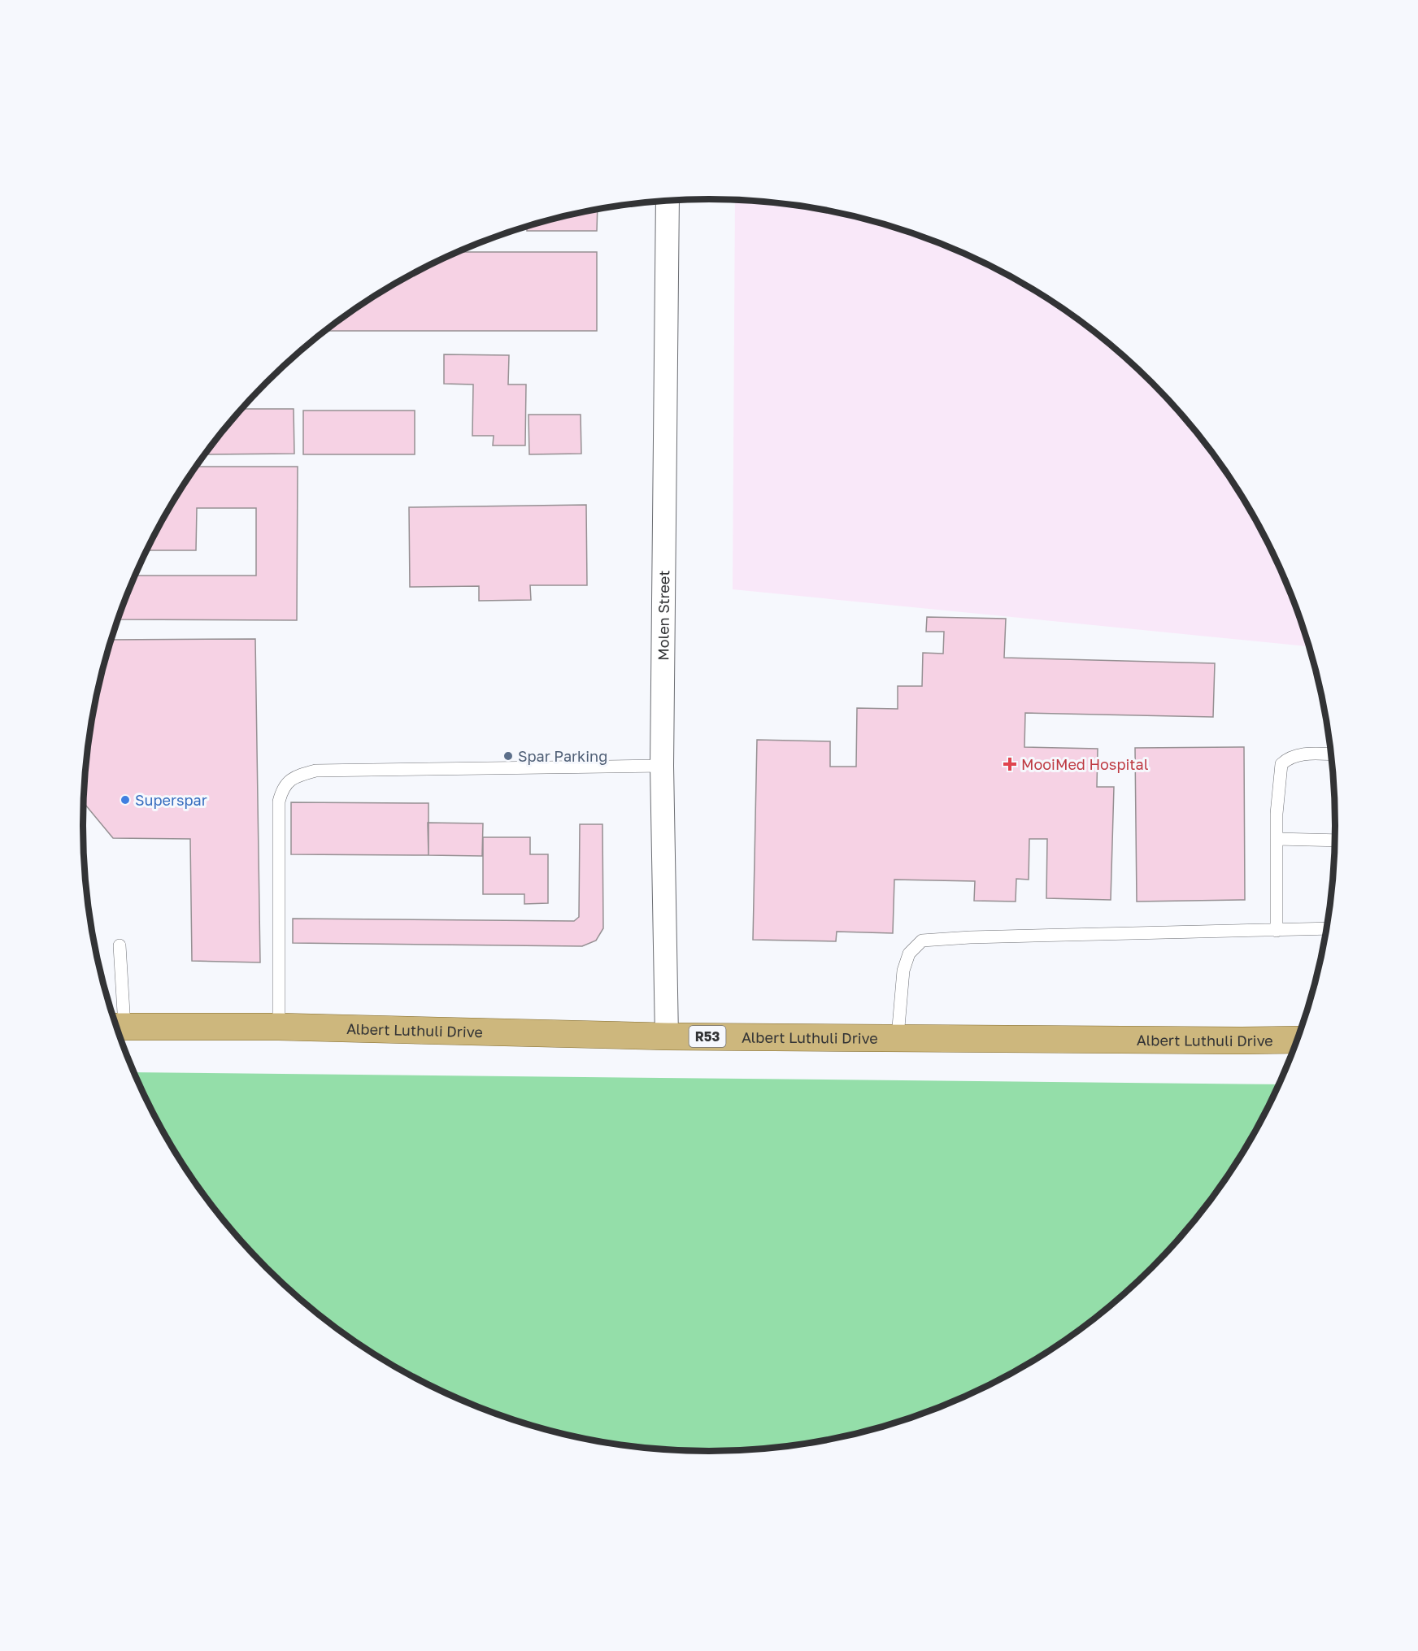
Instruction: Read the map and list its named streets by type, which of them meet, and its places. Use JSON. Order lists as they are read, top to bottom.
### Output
{
  "streets": {
    "main road": ["Albert Luthuli Drive", "R53"],
    "street": ["Molen Street"]
  },
  "crossings": [
    ["Molen Street", "Albert Luthuli Drive"]
  ],
  "places": {
    "other": ["Spar Parking", "Superspar"],
    "health": ["MooiMed Hospital"]
  }
}
